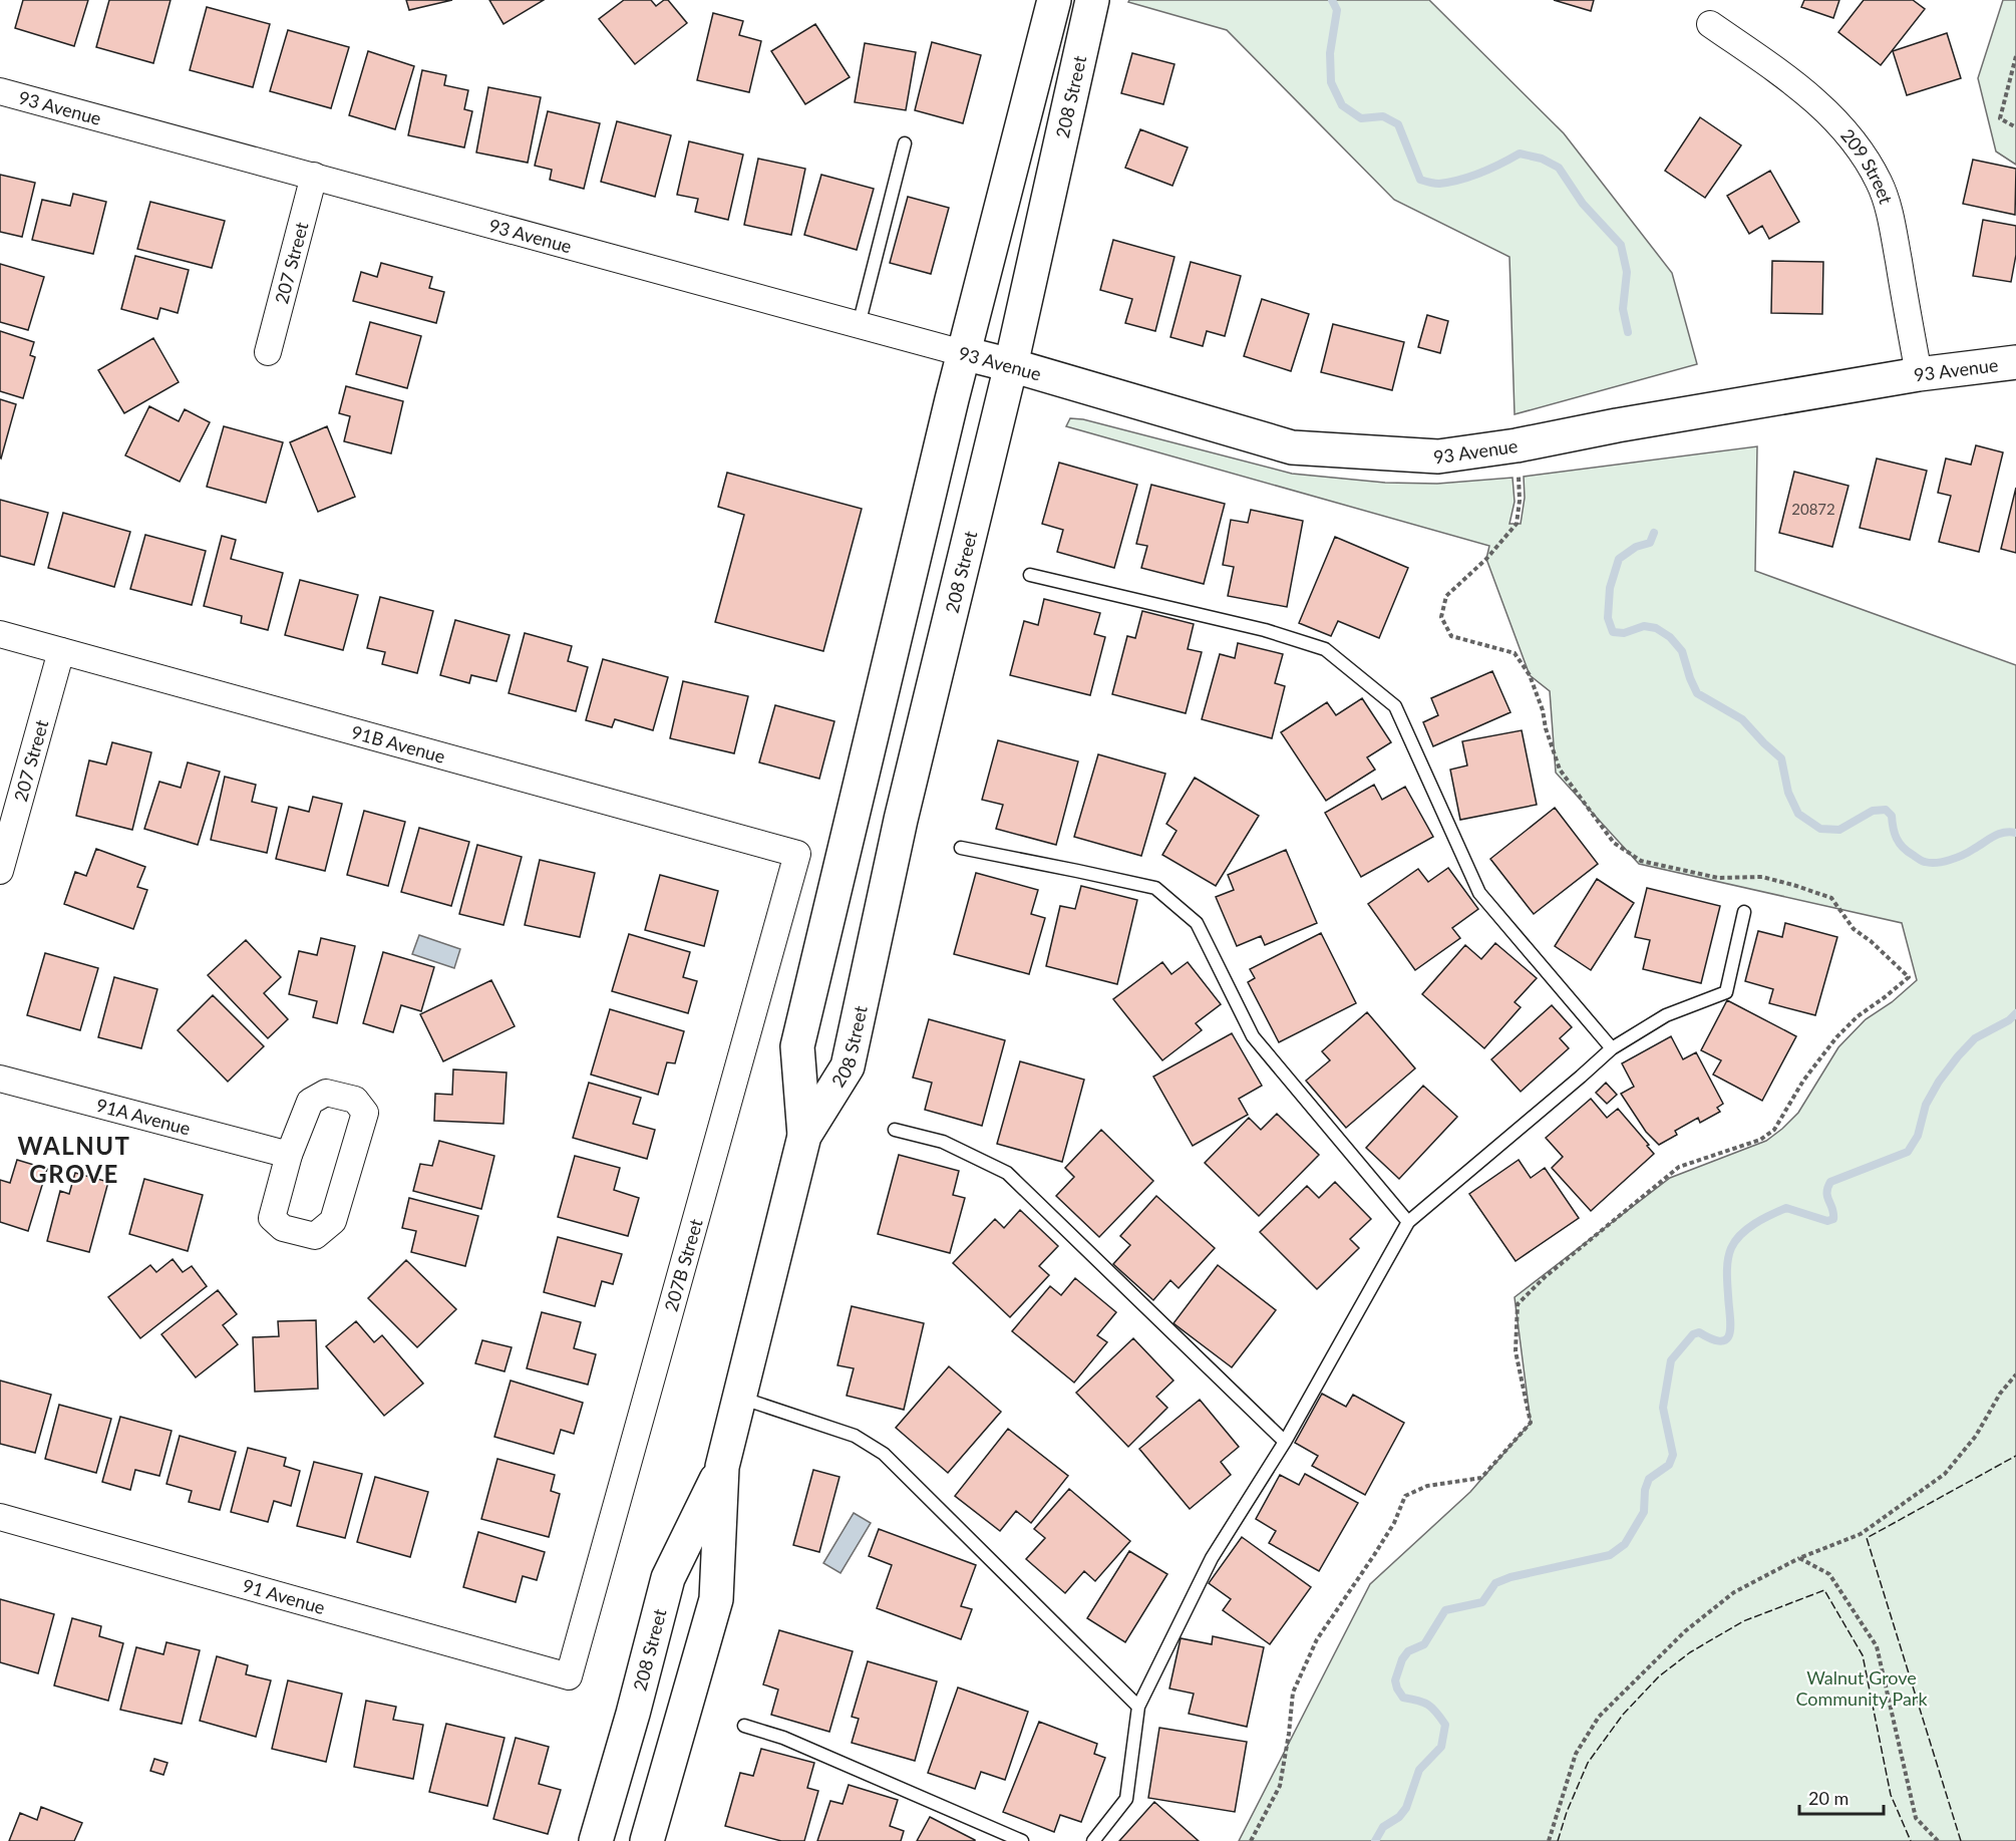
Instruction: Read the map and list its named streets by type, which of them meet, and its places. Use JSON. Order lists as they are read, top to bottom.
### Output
{
  "streets": {
    "main road": ["208 Street", "93 Avenue"],
    "street": [
      "209 Street",
      "207 Street",
      "91B Avenue",
      "91A Avenue",
      "207B Street",
      "91 Avenue"
    ]
  },
  "crossings": [
    ["208 Street", "93 Avenue"],
    ["93 Avenue", "209 Street"],
    ["93 Avenue", "207 Street"],
    ["207 Street", "91B Avenue"],
    ["91B Avenue", "207B Street"],
    ["207B Street", "91 Avenue"]
  ],
  "districts": ["WALNUT GROVE"],
  "parks": ["Walnut Grove Community Park"],
  "house_numbers": ["20872"],
  "scale_bar": "20 m"
}
